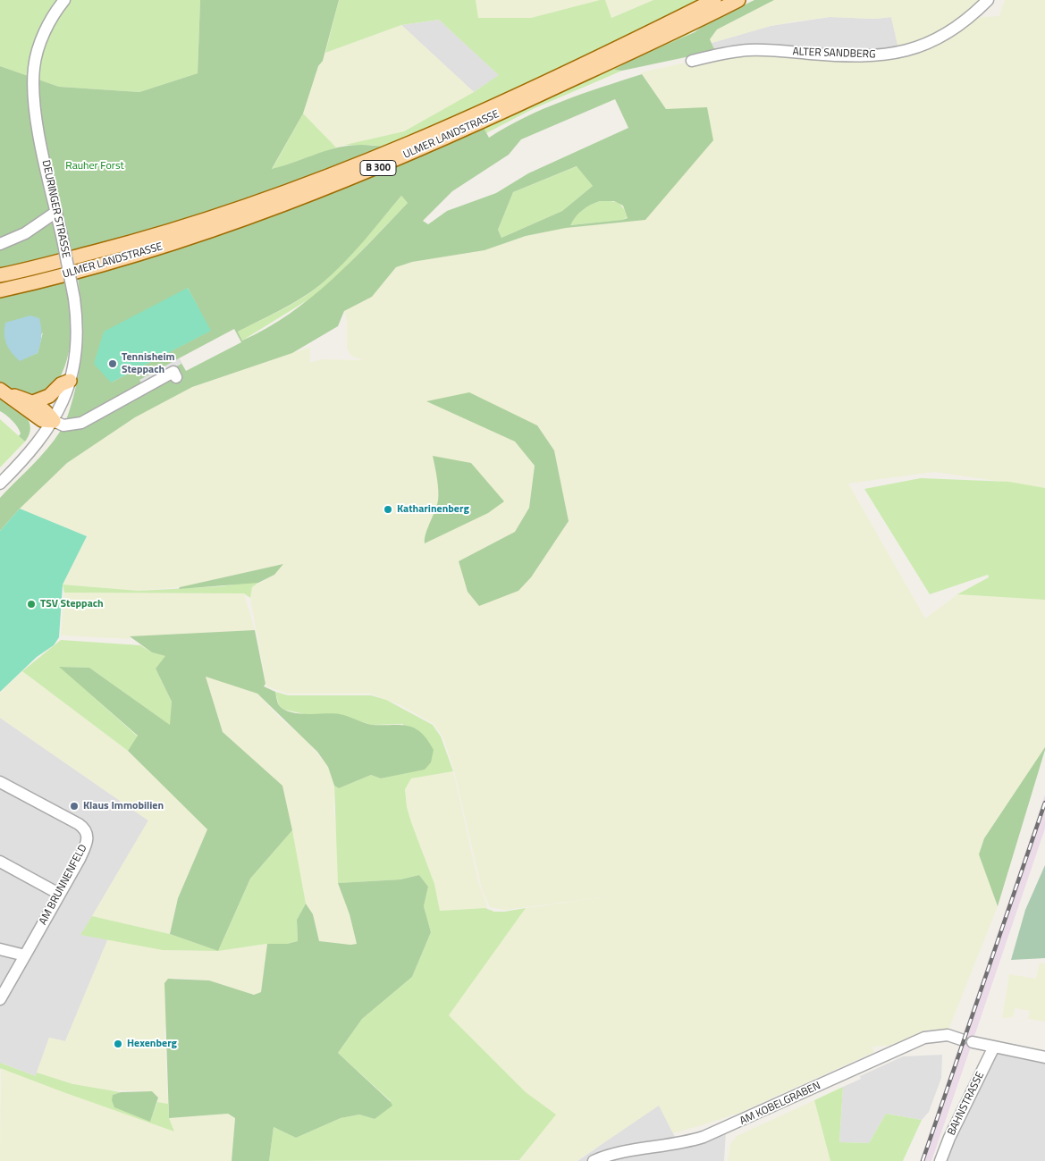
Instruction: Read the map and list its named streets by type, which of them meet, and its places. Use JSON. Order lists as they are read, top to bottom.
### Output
{
  "streets": {
    "main road": ["ULMER LANDSTRASSE", "B 300"],
    "street": [
      "ALTER SANDBERG",
      "DEURINGER STRASSE",
      "AM BRUNNENFELD",
      "AM KOBELGRABEN",
      "BAHNSTRASSE"
    ]
  },
  "crossings": [
    ["AM KOBELGRABEN", "BAHNSTRASSE"]
  ],
  "parks": ["Rauher Forst"],
  "places": [
    "Tennisheim Steppach",
    "Katharinenberg",
    "TSV Steppach",
    "Klaus Immobilien",
    "Hexenberg"
  ]
}
